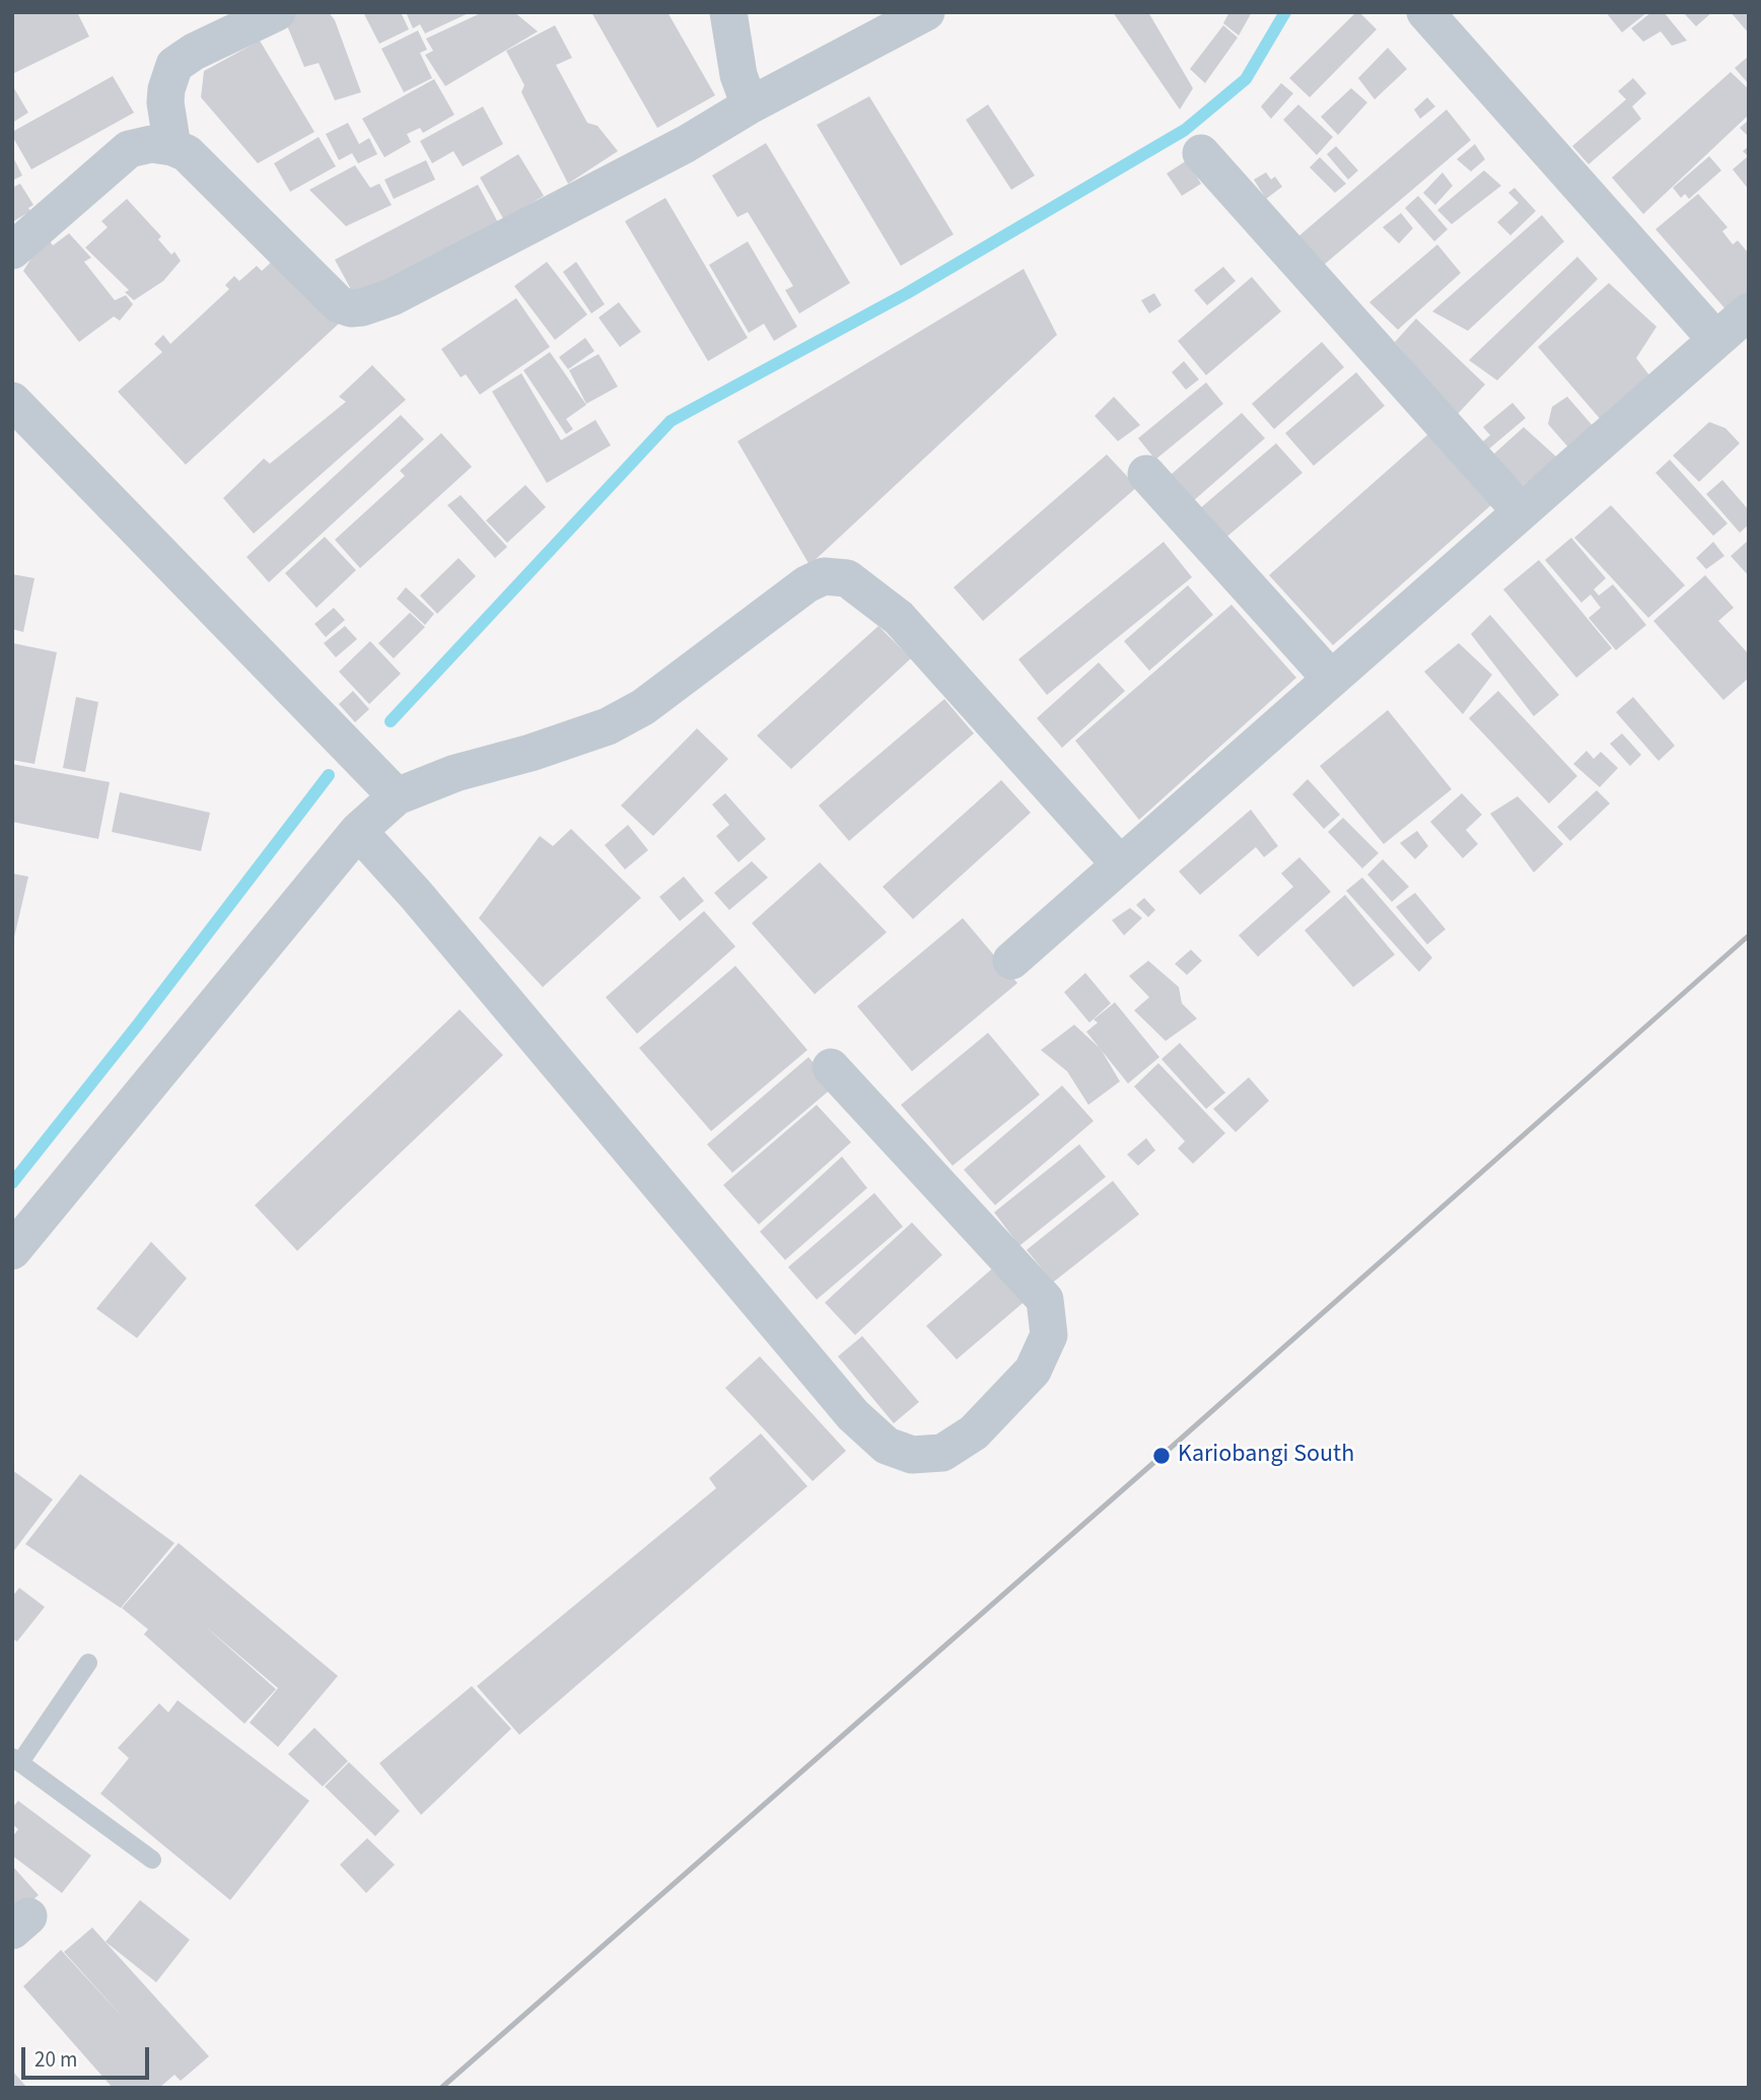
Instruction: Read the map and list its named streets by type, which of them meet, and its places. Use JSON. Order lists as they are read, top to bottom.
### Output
{
  "places": ["Kariobangi South"],
  "scale_bar": "20 m"
}
